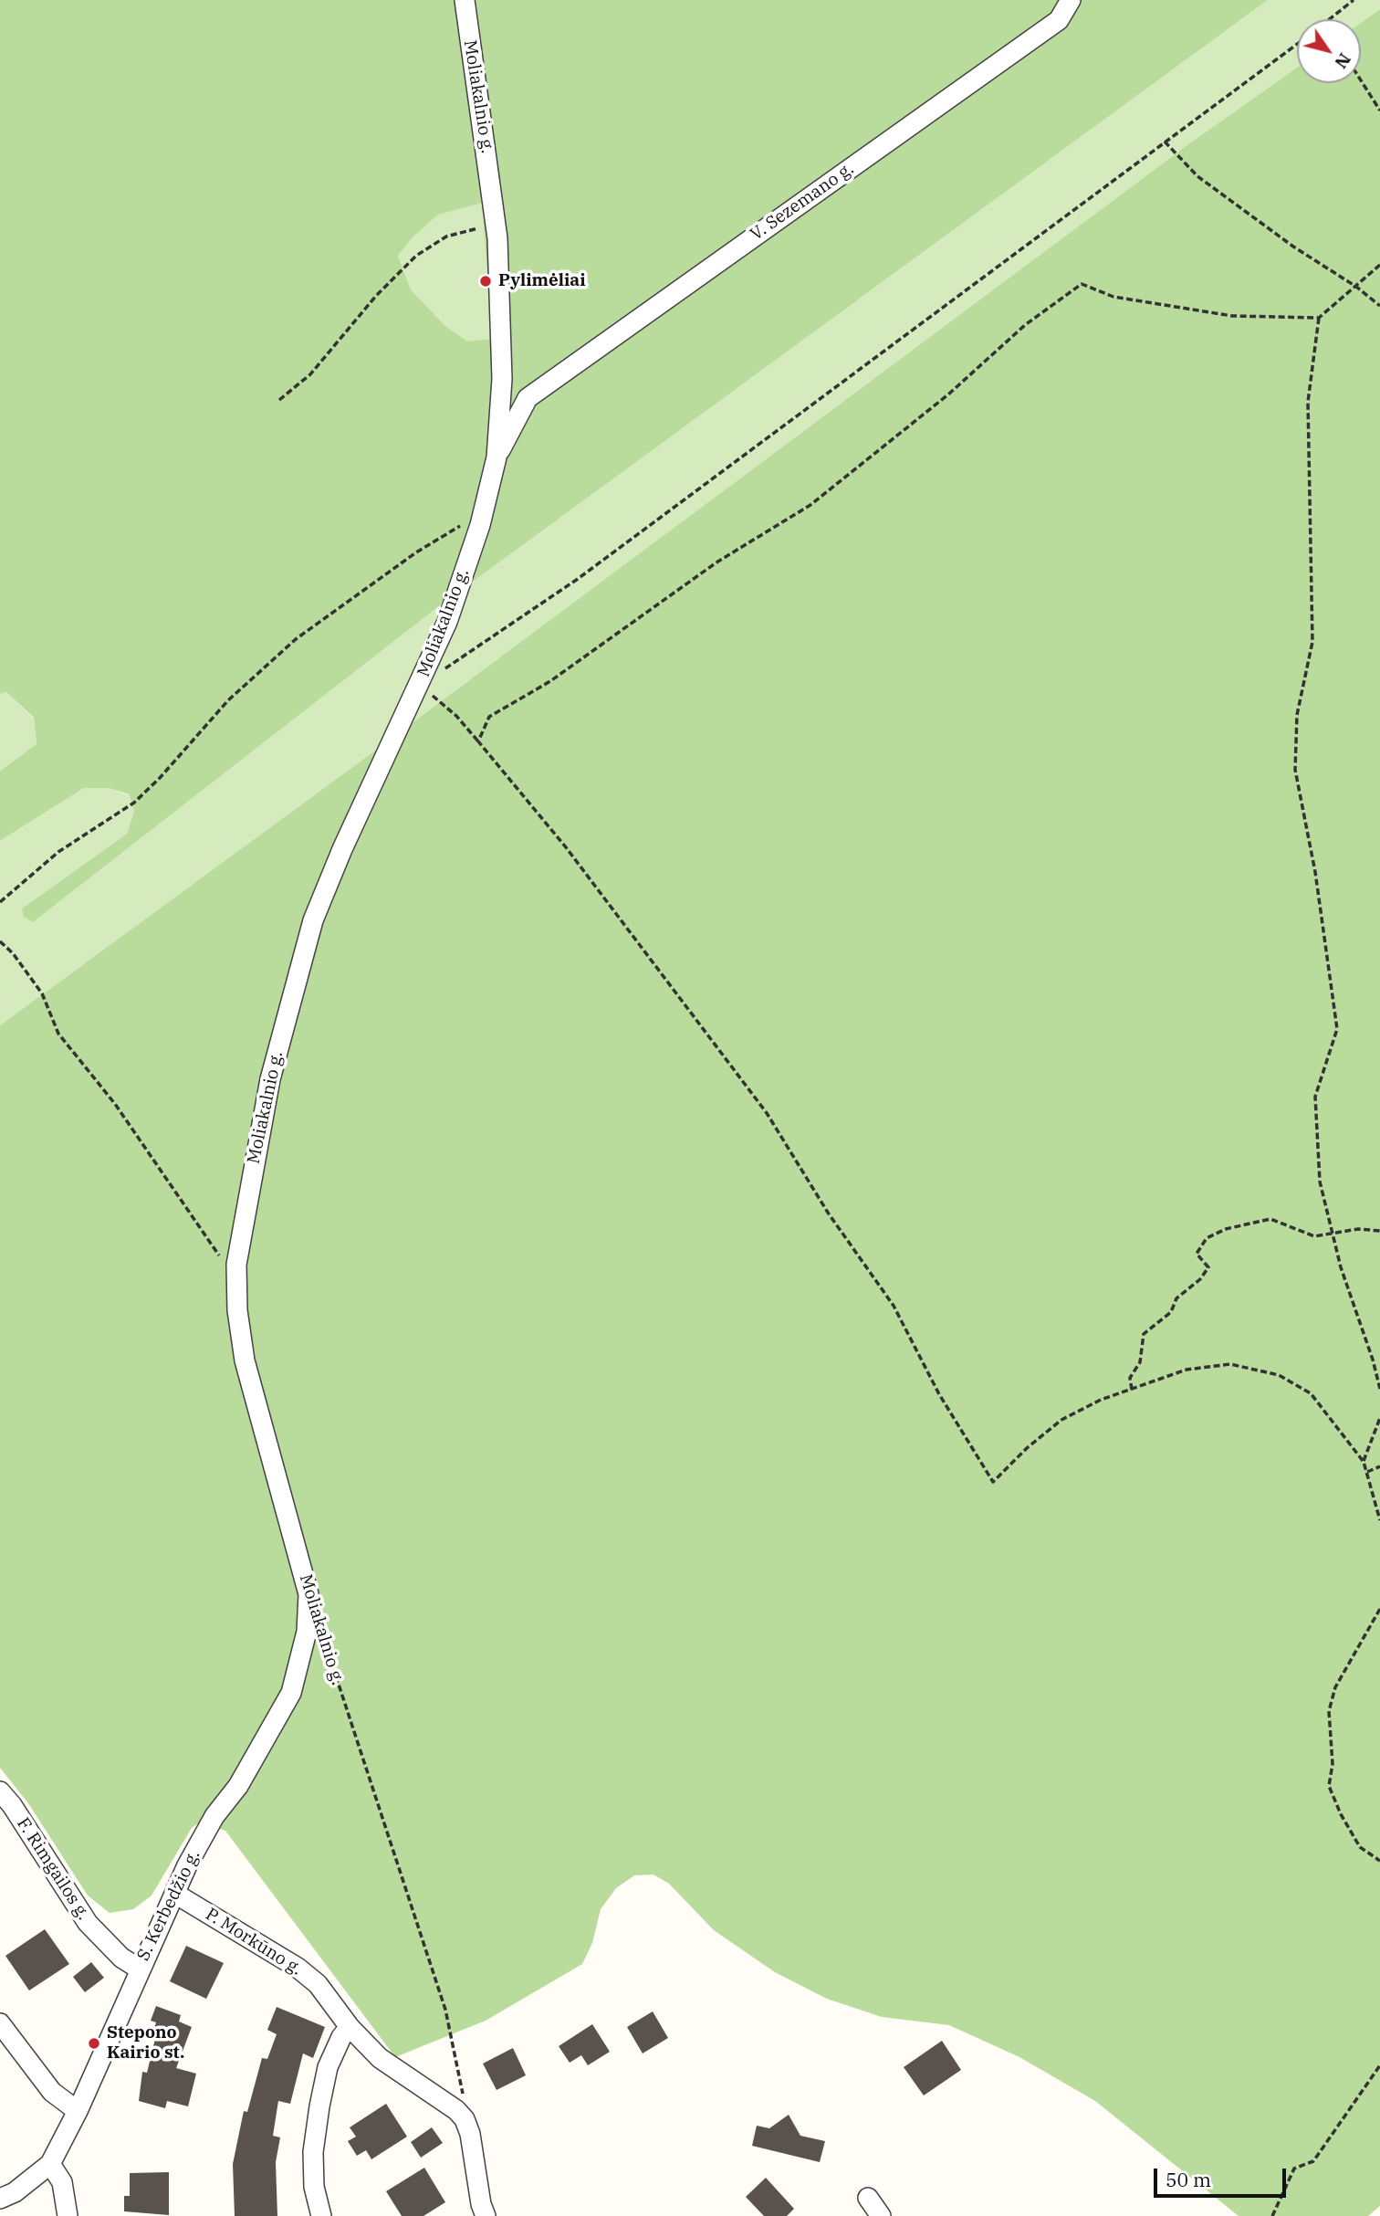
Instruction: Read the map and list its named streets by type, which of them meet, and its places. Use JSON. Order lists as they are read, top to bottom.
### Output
{
  "streets": {
    "street": [
      "Moliakalnio g.",
      "V. Sezemano g.",
      "F. Rimgailos g.",
      "S. Kerbedžio g.",
      "P. Morkūno g."
    ]
  },
  "crossings": [
    ["Moliakalnio g.", "V. Sezemano g."],
    ["Moliakalnio g.", "S. Kerbedžio g."],
    ["Moliakalnio g.", "P. Morkūno g."],
    ["F. Rimgailos g.", "S. Kerbedžio g."],
    ["S. Kerbedžio g.", "P. Morkūno g."]
  ],
  "places": ["Pylimėliai", "Stepono Kairio st."],
  "scale_bar": "50 m",
  "north": "bottom right"
}
